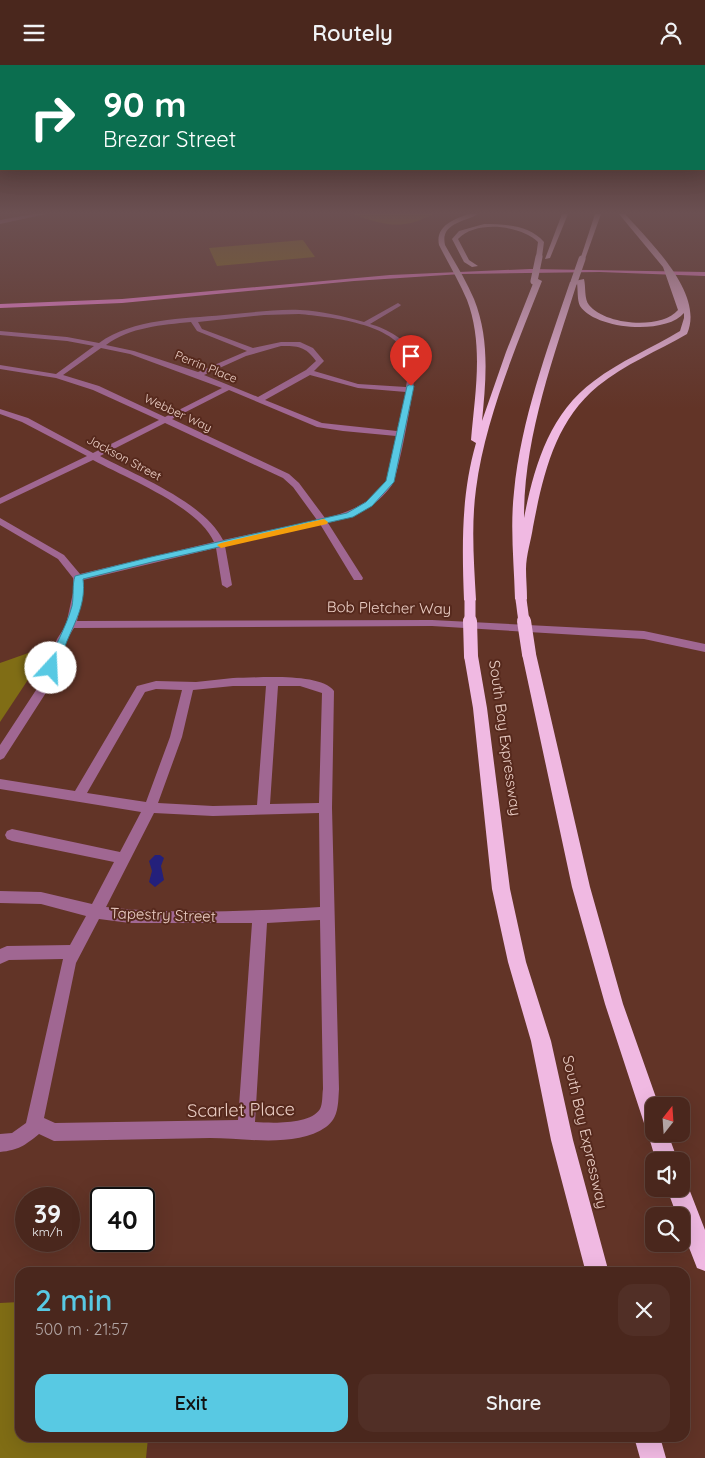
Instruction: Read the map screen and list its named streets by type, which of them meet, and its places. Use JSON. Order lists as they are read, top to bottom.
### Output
{
  "streets": {
    "highway": ["South Bay Expressway"],
    "street": [
      "Perrin Place",
      "Webber Way",
      "Jackson Street",
      "Bob Pletcher Way",
      "Tapestry Street",
      "Scarlet Place"
    ]
  },
  "crossings": [
    ["Tapestry Street", "Scarlet Place"]
  ],
  "north": "top",
  "page": {
    "header": "Routely",
    "turn": ["90 m", "Brezar Street"],
    "speed": "39 km/h",
    "limit": "40",
    "heading": ["2 min", "500 m · 21:57"],
    "buttons": ["Exit", "Share"]
  }
}
